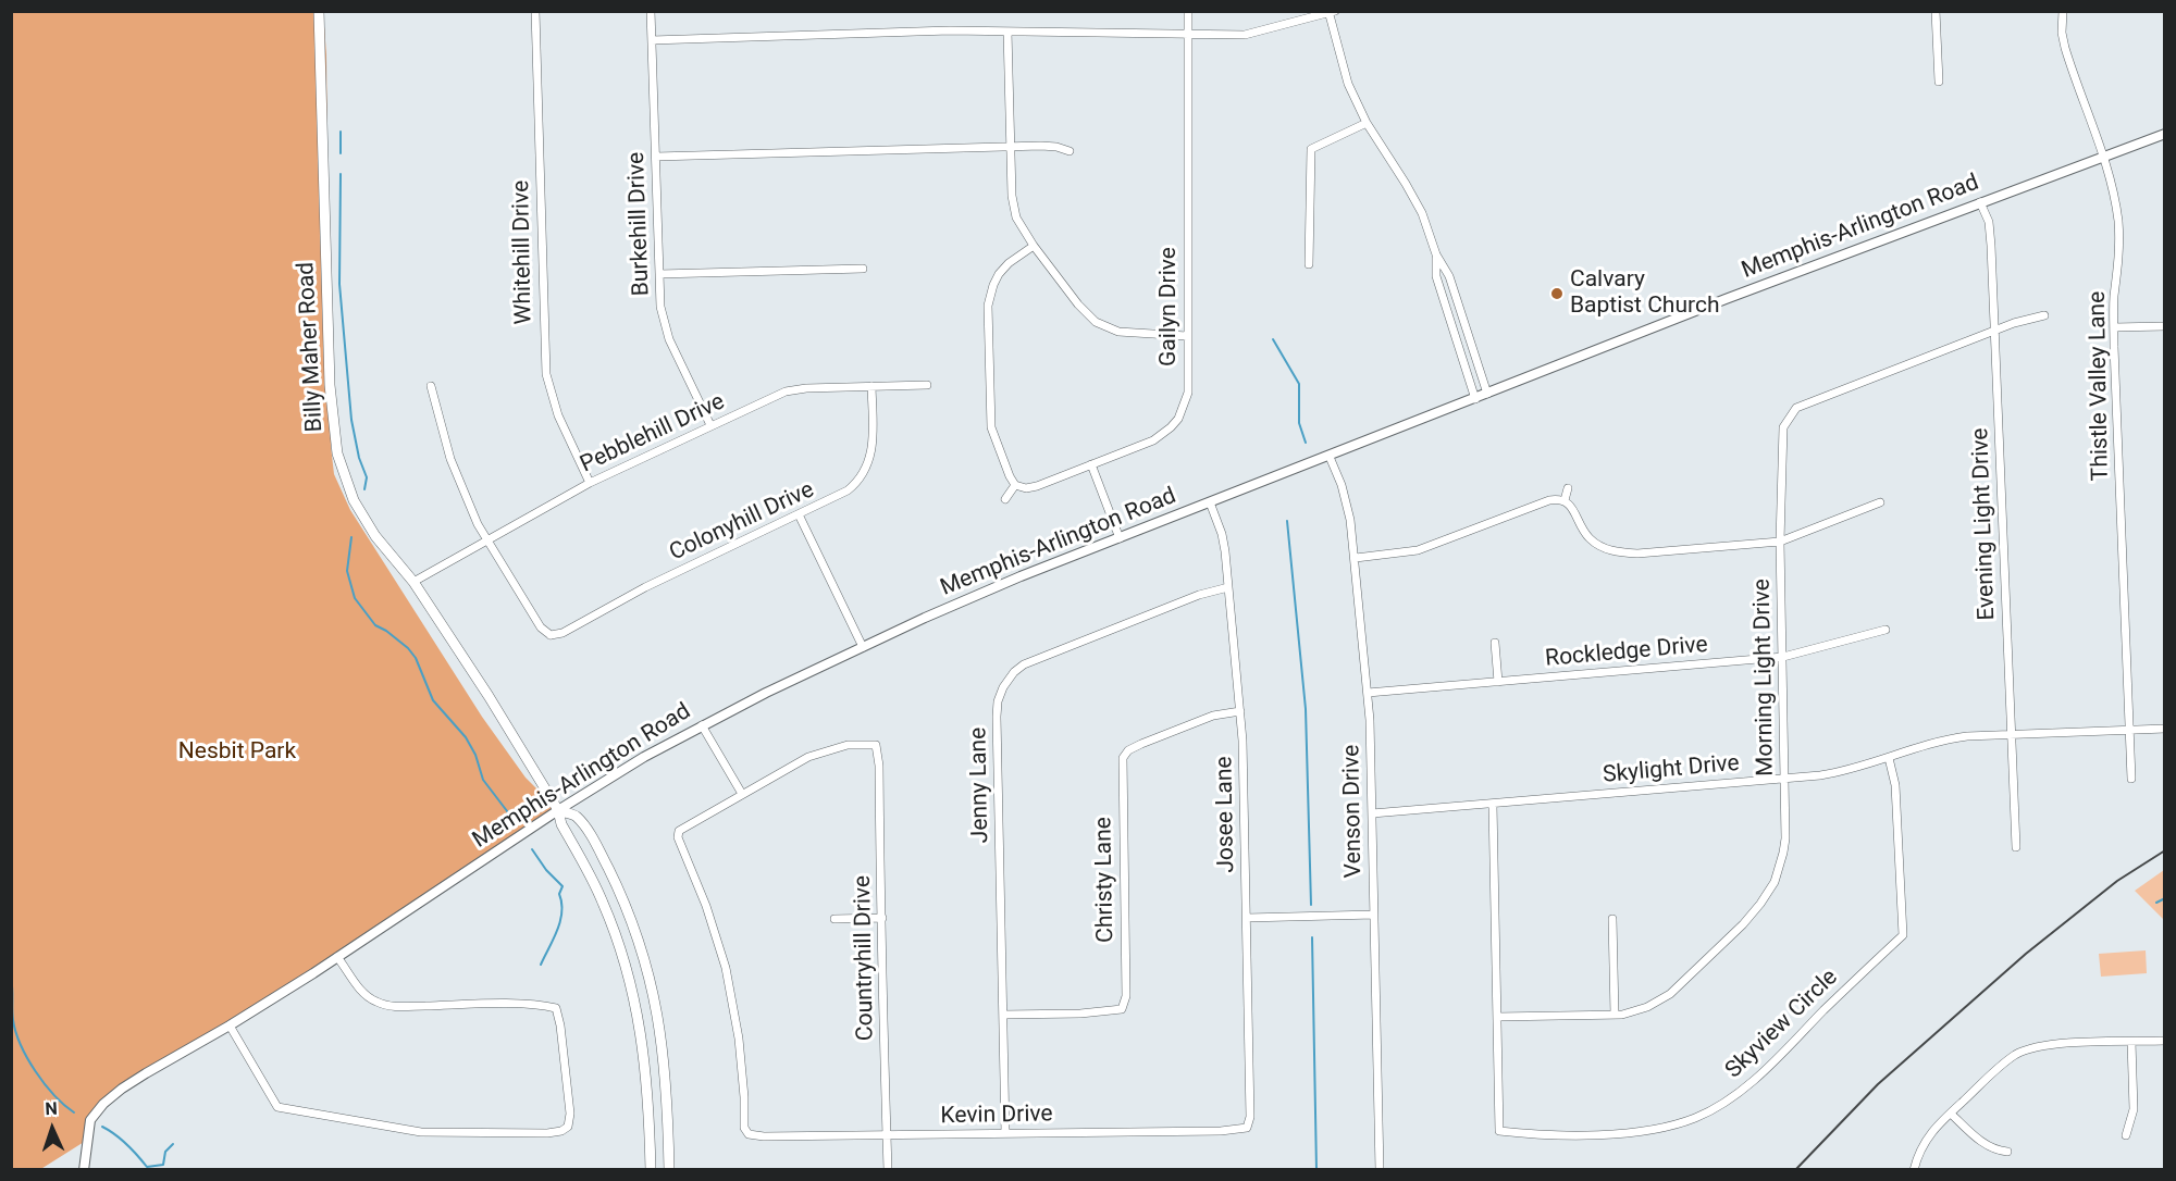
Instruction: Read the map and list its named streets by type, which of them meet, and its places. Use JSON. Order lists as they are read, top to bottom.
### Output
{
  "streets": {
    "main road": ["Billy Maher Road"],
    "street": [
      "Burkehill Drive",
      "Memphis-Arlington Road",
      "Whitehill Drive",
      "Gailyn Drive",
      "Thistle Valley Lane",
      "Pebblehill Drive",
      "Colonyhill Drive",
      "Evening Light Drive",
      "Rockledge Drive",
      "Morning Light Drive",
      "Skylight Drive",
      "Jenny Lane",
      "Venson Drive",
      "Josee Lane",
      "Christy Lane",
      "Countryhill Drive",
      "Skyview Circle",
      "Kevin Drive"
    ]
  },
  "crossings": [
    ["Burkehill Drive", "Pebblehill Drive"],
    ["Memphis-Arlington Road", "Billy Maher Road"],
    ["Memphis-Arlington Road", "Thistle Valley Lane"],
    ["Memphis-Arlington Road", "Evening Light Drive"],
    ["Memphis-Arlington Road", "Venson Drive"],
    ["Memphis-Arlington Road", "Josee Lane"],
    ["Whitehill Drive", "Pebblehill Drive"],
    ["Billy Maher Road", "Pebblehill Drive"],
    ["Thistle Valley Lane", "Skylight Drive"],
    ["Pebblehill Drive", "Colonyhill Drive"],
    ["Evening Light Drive", "Morning Light Drive"],
    ["Evening Light Drive", "Skylight Drive"],
    ["Rockledge Drive", "Morning Light Drive"],
    ["Rockledge Drive", "Venson Drive"],
    ["Morning Light Drive", "Skylight Drive"],
    ["Morning Light Drive", "Skyview Circle"],
    ["Skylight Drive", "Venson Drive"],
    ["Skylight Drive", "Skyview Circle"],
    ["Jenny Lane", "Josee Lane"],
    ["Jenny Lane", "Christy Lane"],
    ["Jenny Lane", "Kevin Drive"],
    ["Josee Lane", "Christy Lane"],
    ["Josee Lane", "Kevin Drive"],
    ["Countryhill Drive", "Kevin Drive"]
  ],
  "parks": ["Nesbit Park"],
  "places": ["Calvary Baptist Church"],
  "north": "top"
}
